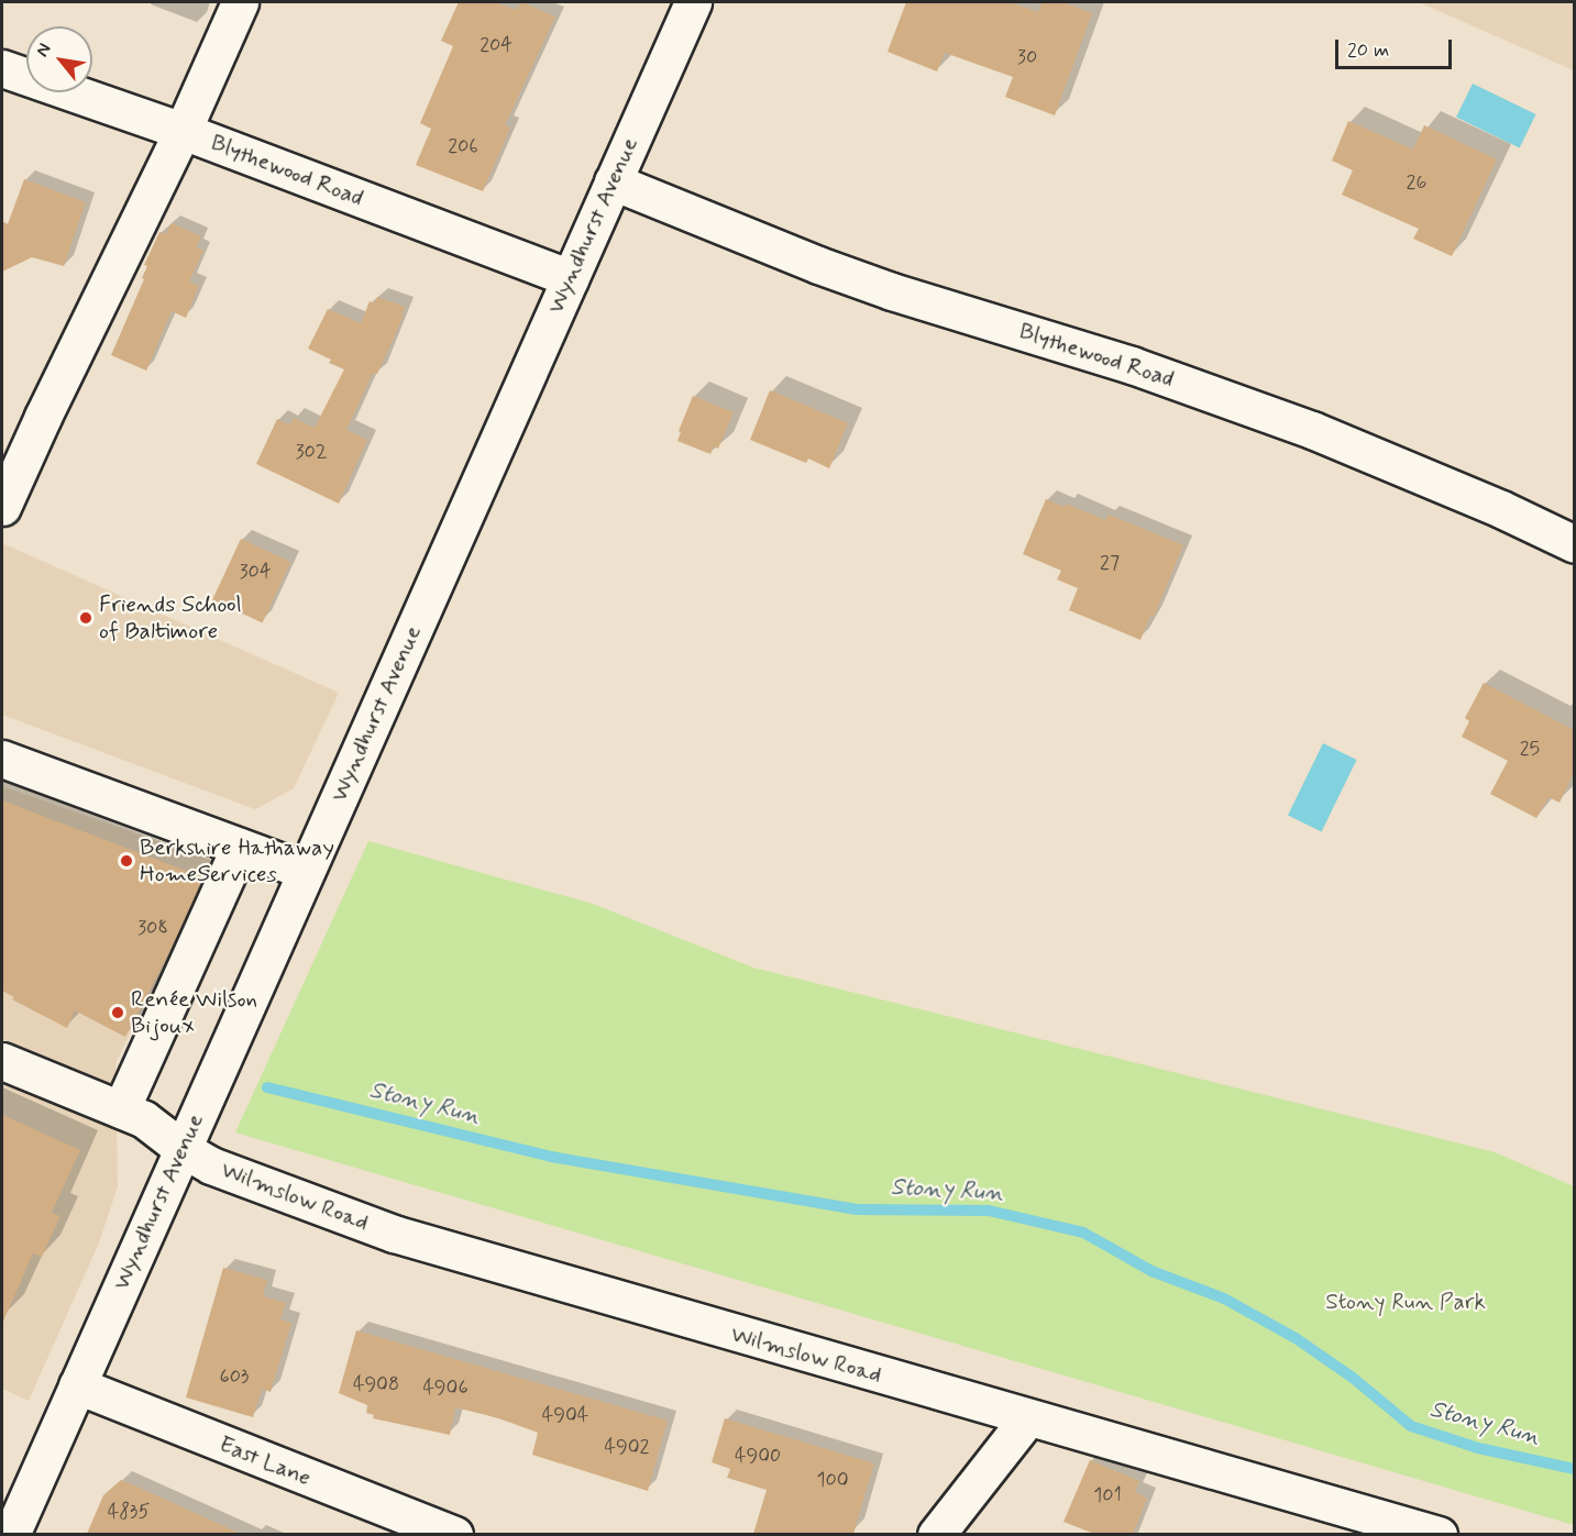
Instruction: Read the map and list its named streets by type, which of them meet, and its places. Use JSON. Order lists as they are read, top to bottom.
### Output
{
  "streets": {
    "street": [
      "Blythewood Road",
      "Wyndhurst Avenue",
      "Wilmslow Road",
      "East Lane"
    ]
  },
  "crossings": [
    ["Blythewood Road", "Wyndhurst Avenue"],
    ["Wyndhurst Avenue", "Wilmslow Road"],
    ["Wyndhurst Avenue", "East Lane"]
  ],
  "water": ["Stony Run"],
  "parks": ["Stony Run Park"],
  "places": ["Friends School of Baltimore", "Berkshire Hathaway HomeServices", "Renée Wilson Bijoux"],
  "house_numbers": [
    "204",
    "30",
    "206",
    "26",
    "302",
    "27",
    "304",
    "25",
    "308",
    "603",
    "4908",
    "4906",
    "4904",
    "4902",
    "4900",
    "100",
    "101",
    "4835"
  ],
  "scale_bar": "20 m",
  "north": "top left"
}
